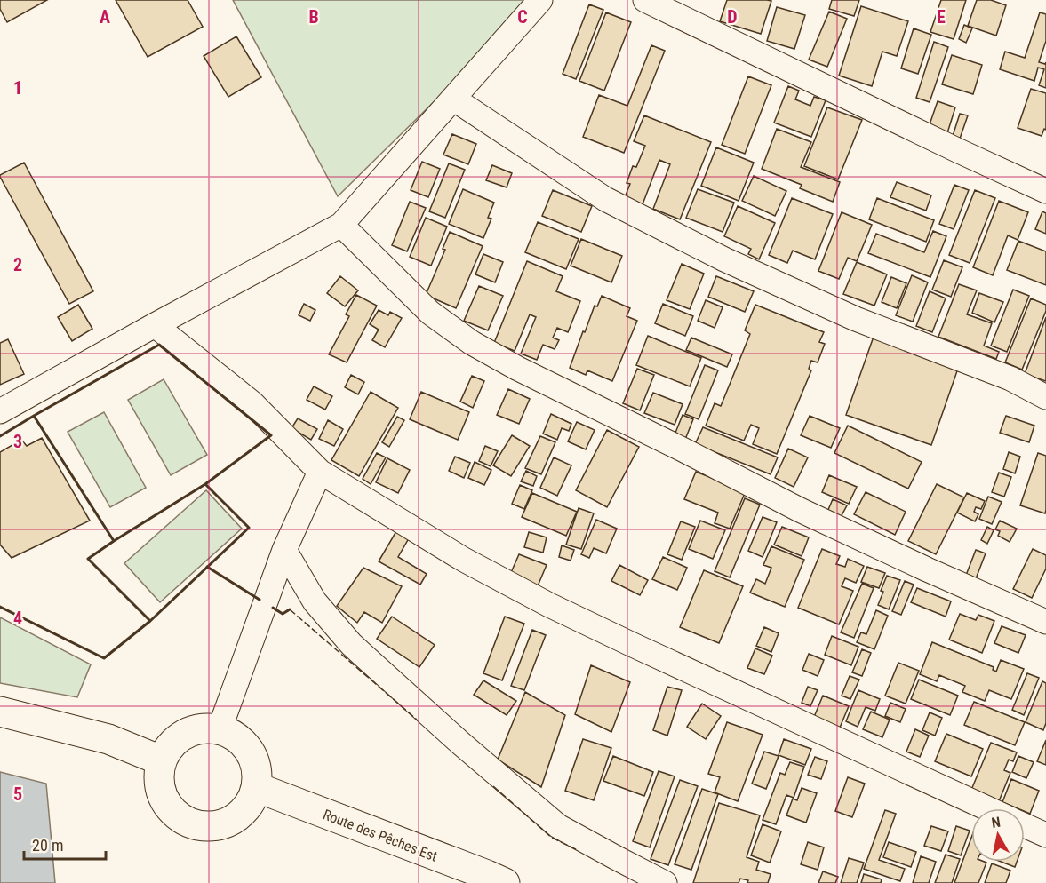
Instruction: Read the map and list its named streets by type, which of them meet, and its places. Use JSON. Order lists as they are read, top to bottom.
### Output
{
  "streets": {
    "street": ["Route des Pêches Est"]
  },
  "scale_bar": "20 m",
  "north": "top",
  "grid": {
    "columns": [
      "A",
      "B",
      "C",
      "D",
      "E"
    ],
    "rows": [
      "1",
      "2",
      "3",
      "4",
      "5"
    ]
  }
}
